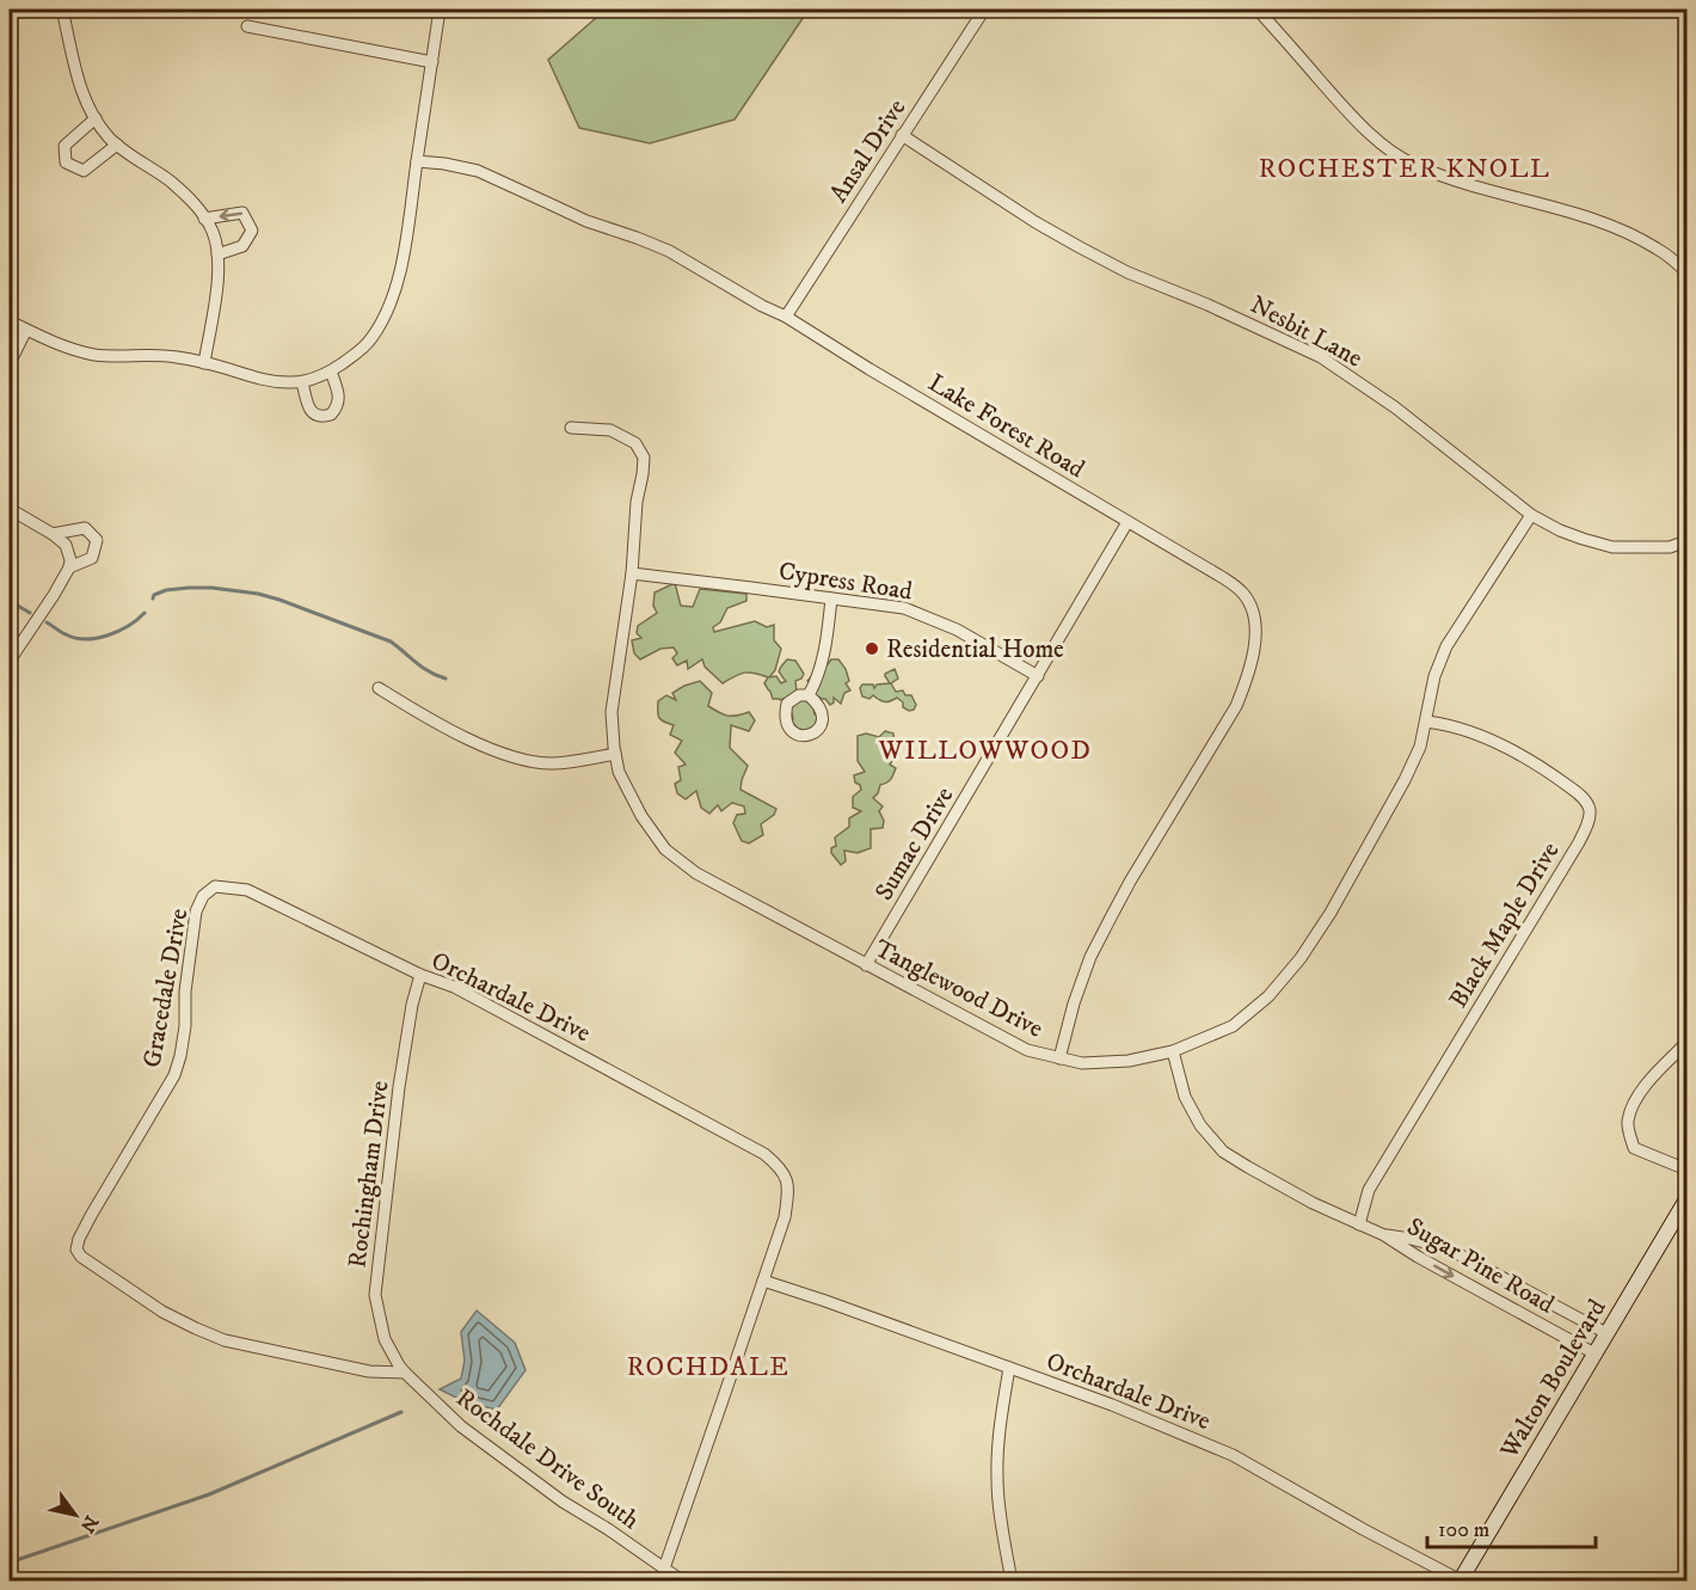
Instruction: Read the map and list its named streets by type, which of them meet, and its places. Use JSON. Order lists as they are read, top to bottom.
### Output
{
  "streets": {
    "main road": ["Walton Boulevard"],
    "street": [
      "Ansal Drive",
      "Nesbit Lane",
      "Lake Forest Road",
      "Cypress Road",
      "Sumac Drive",
      "Black Maple Drive",
      "Gracedale Drive",
      "Tanglewood Drive",
      "Orchardale Drive",
      "Rochingham Drive",
      "Sugar Pine Road",
      "Rochdale Drive South"
    ]
  },
  "crossings": [
    ["Ansal Drive", "Nesbit Lane"],
    ["Ansal Drive", "Lake Forest Road"],
    ["Nesbit Lane", "Tanglewood Drive"],
    ["Lake Forest Road", "Sumac Drive"],
    ["Lake Forest Road", "Tanglewood Drive"],
    ["Cypress Road", "Sumac Drive"],
    ["Cypress Road", "Tanglewood Drive"],
    ["Sumac Drive", "Tanglewood Drive"],
    ["Black Maple Drive", "Tanglewood Drive"],
    ["Black Maple Drive", "Sugar Pine Road"],
    ["Gracedale Drive", "Orchardale Drive"],
    ["Gracedale Drive", "Rochingham Drive"],
    ["Gracedale Drive", "Rochdale Drive South"],
    ["Tanglewood Drive", "Sugar Pine Road"],
    ["Orchardale Drive", "Rochingham Drive"],
    ["Orchardale Drive", "Walton Boulevard"],
    ["Rochingham Drive", "Rochdale Drive South"],
    ["Sugar Pine Road", "Walton Boulevard"]
  ],
  "districts": ["ROCHESTER KNOLL", "WILLOWWOOD", "ROCHDALE"],
  "places": ["Residential Home"],
  "scale_bar": "100 m",
  "north": "bottom right"
}
